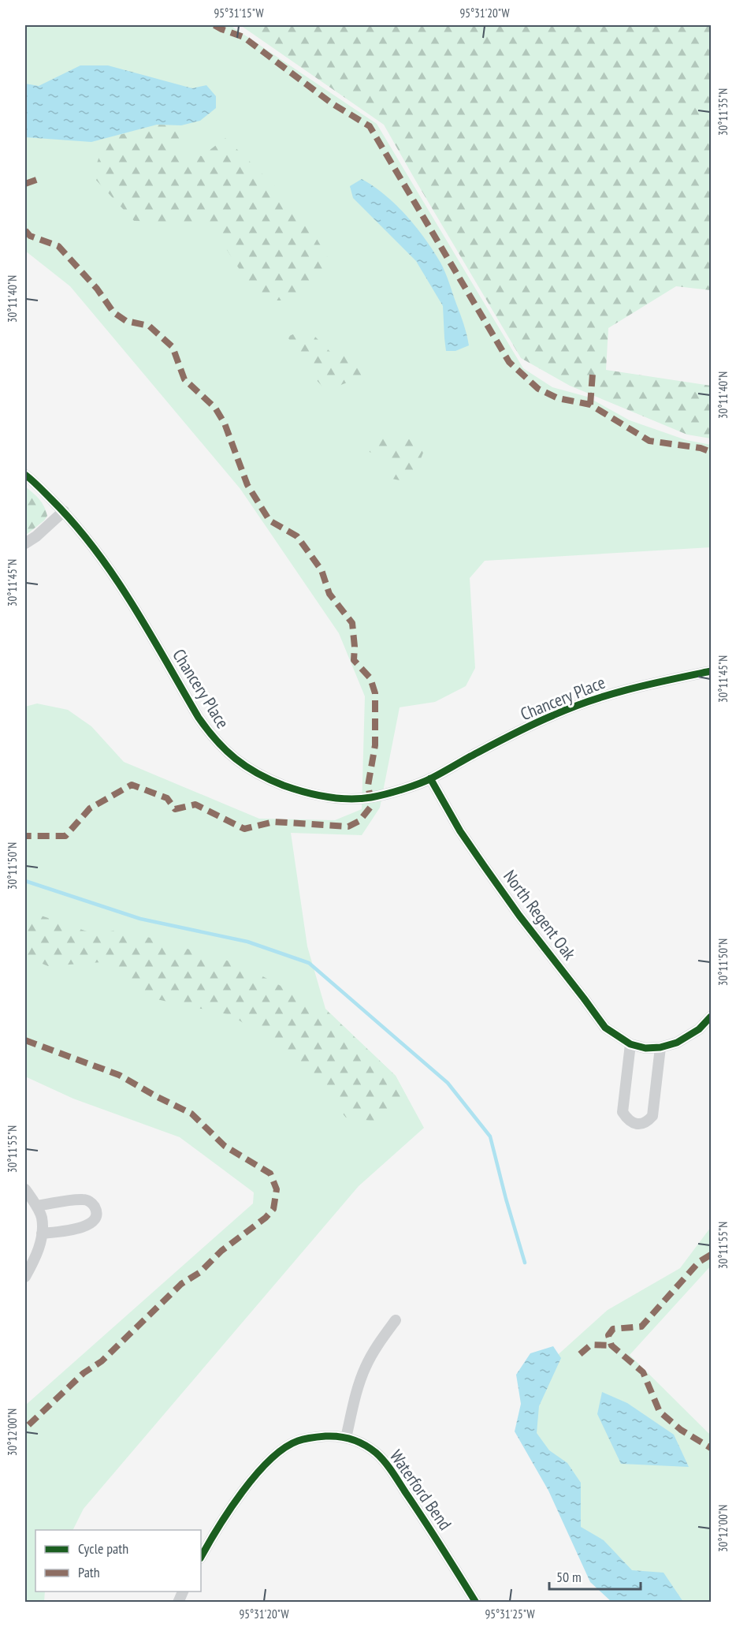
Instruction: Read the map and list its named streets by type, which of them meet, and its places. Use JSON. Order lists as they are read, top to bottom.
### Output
{
  "streets": {
    "street": ["Chancery Place", "North Regent Oak", "Waterford Bend"]
  },
  "crossings": [
    ["Chancery Place", "North Regent Oak"]
  ],
  "legend": ["Cycle path", "Path"],
  "scale_bar": "50 m",
  "coordinates": [
    "95°31'15\"W",
    "95°31'20\"W",
    "30°11'35\"N",
    "30°11'40\"N",
    "30°11'45\"N",
    "30°11'50\"N",
    "30°11'55\"N",
    "30°12'00\"N",
    "95°31'25\"W"
  ]
}
